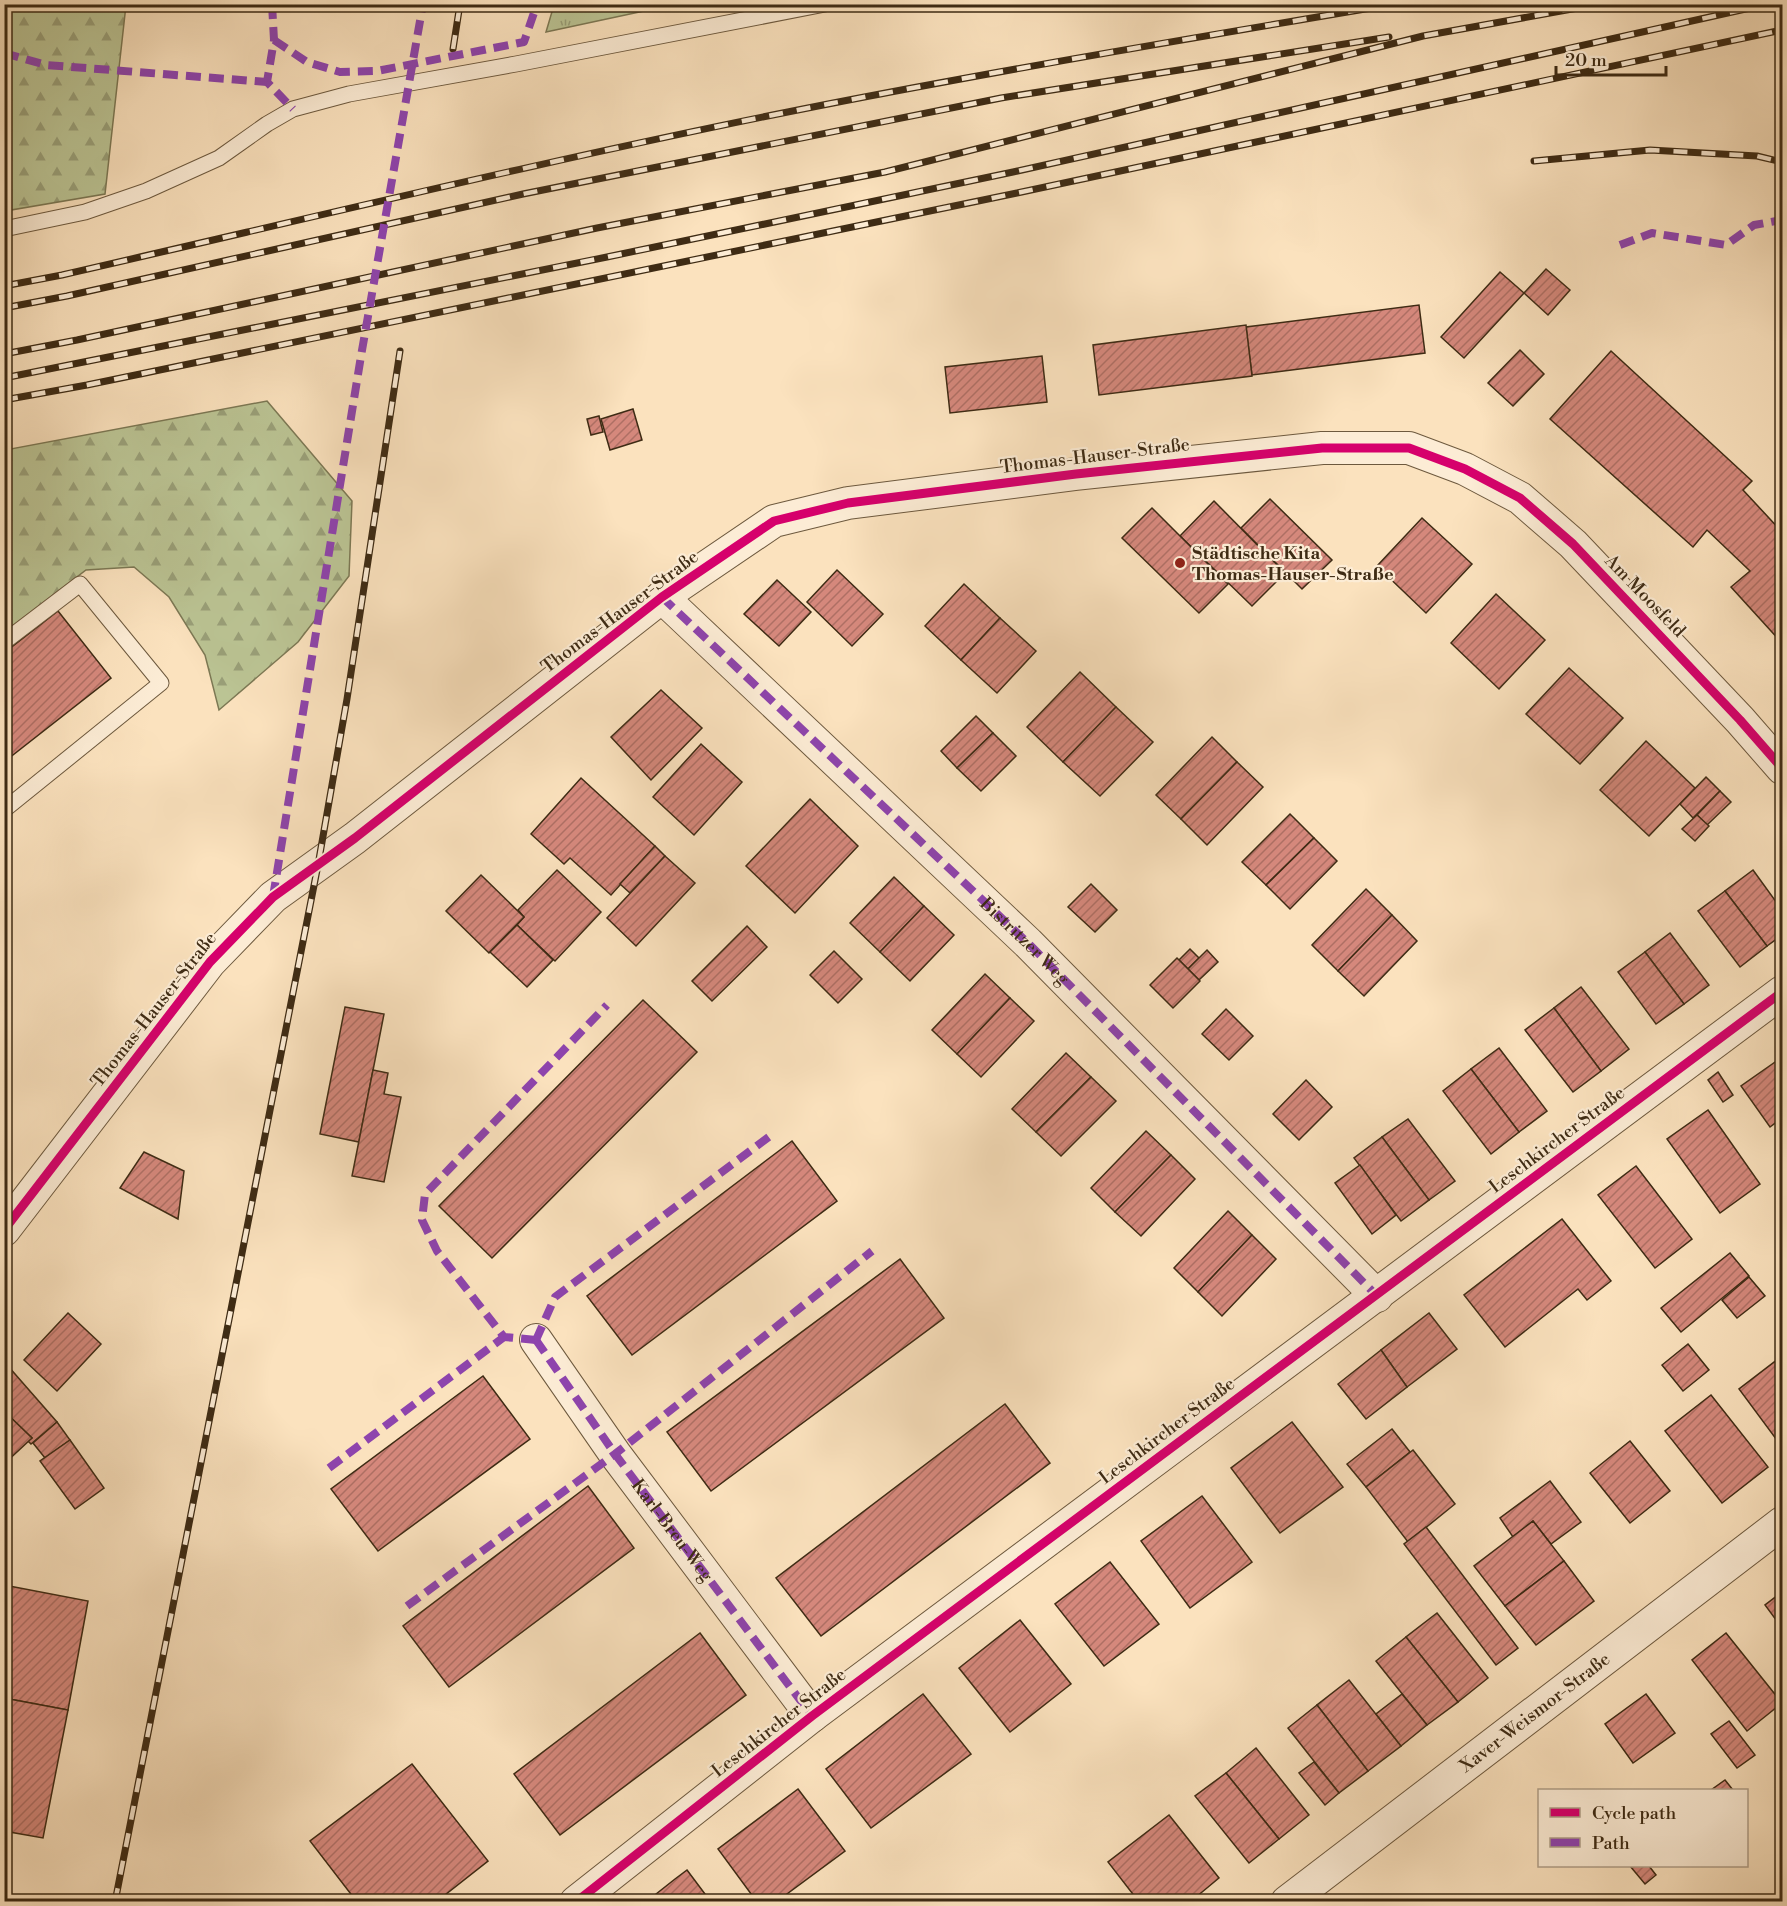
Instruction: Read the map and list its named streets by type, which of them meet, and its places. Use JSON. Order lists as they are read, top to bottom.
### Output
{
  "streets": {
    "street": [
      "Thomas-Hauser-Straße",
      "Am Moosfeld",
      "Bistritzer Weg",
      "Leschkircher Straße",
      "Karl-Breu-Weg",
      "Xaver-Weismor-Straße"
    ]
  },
  "crossings": [
    ["Thomas-Hauser-Straße", "Am Moosfeld"],
    ["Thomas-Hauser-Straße", "Bistritzer Weg"],
    ["Bistritzer Weg", "Leschkircher Straße"],
    ["Leschkircher Straße", "Karl-Breu-Weg"]
  ],
  "places": ["Städtische Kita Thomas-Hauser-Straße"],
  "legend": ["Cycle path", "Path"],
  "scale_bar": "20 m"
}
